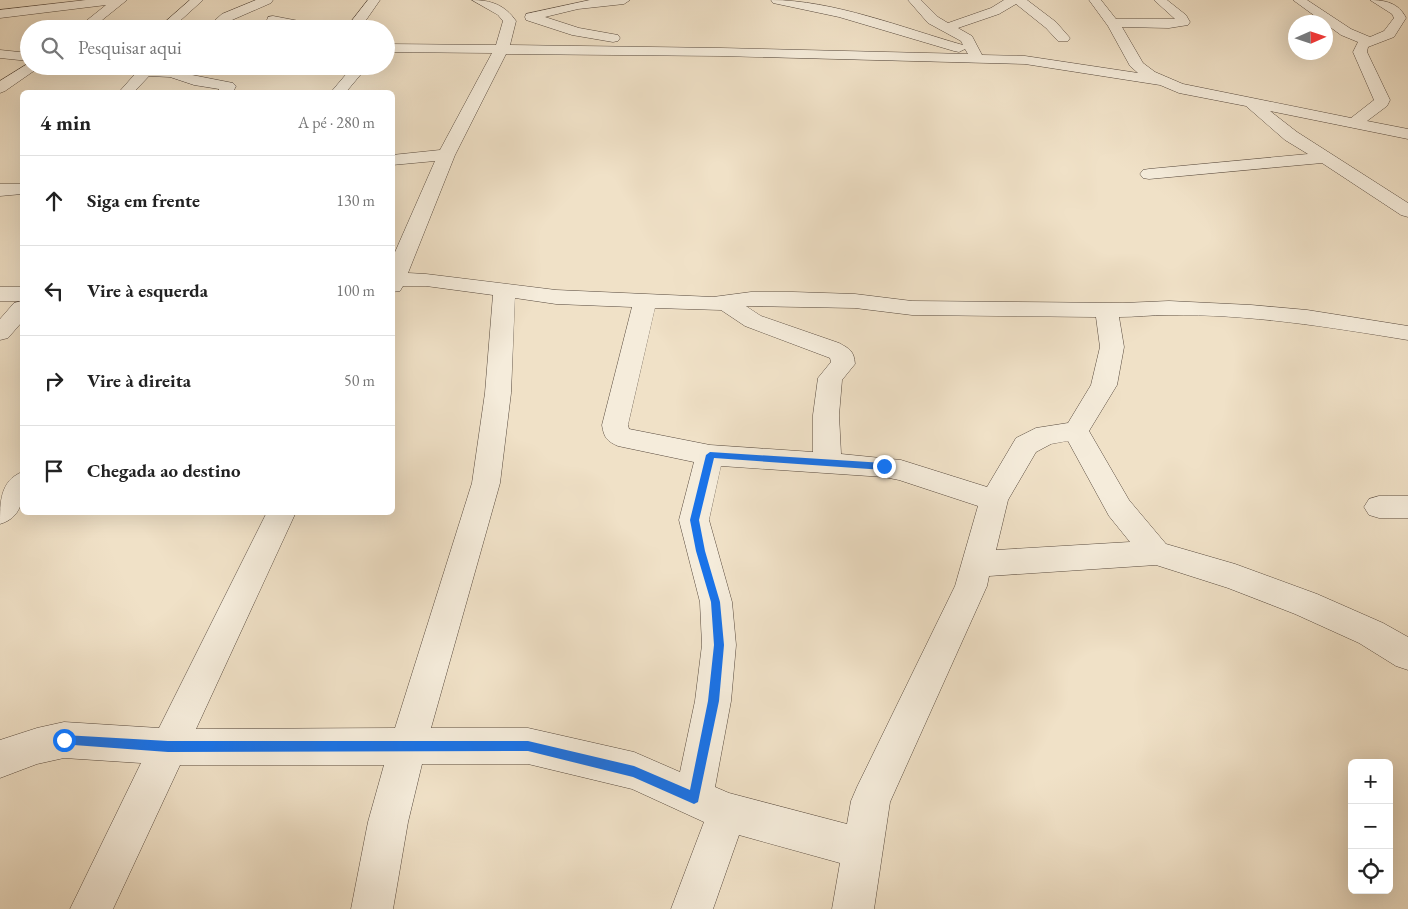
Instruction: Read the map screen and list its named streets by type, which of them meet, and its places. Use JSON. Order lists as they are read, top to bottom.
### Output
{
  "north": "right",
  "page": {
    "search": "Pesquisar aqui",
    "heading": ["4 min", "A pé · 280 m"],
    "list": [
      ["Siga em frente", "130 m"],
      ["Vire à esquerda", "100 m"],
      ["Vire à direita", "50 m"],
      "Chegada ao destino"
    ],
    "map_buttons": ["+", "−"]
  }
}
